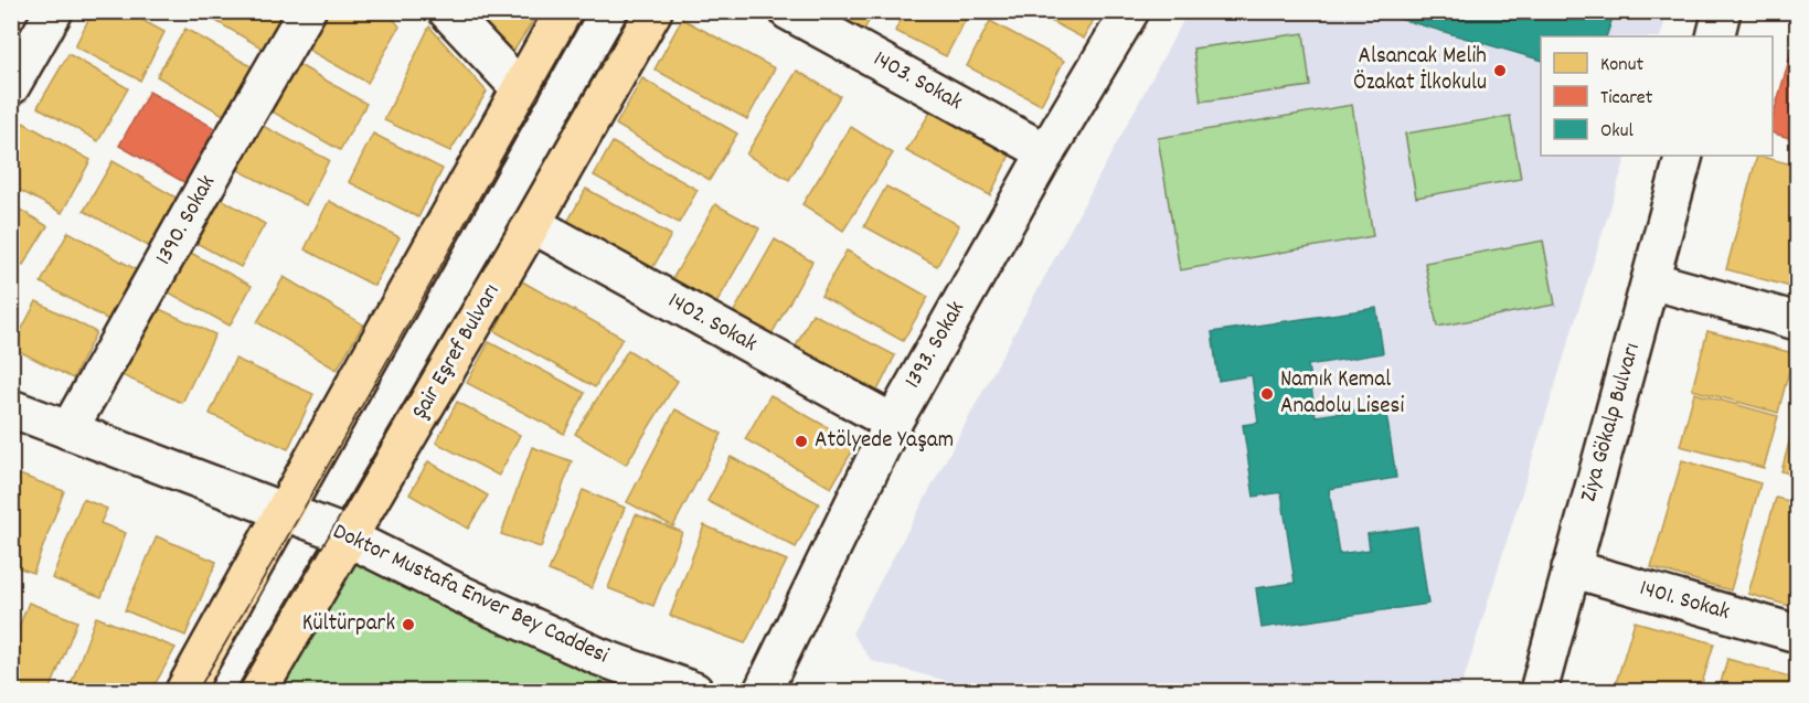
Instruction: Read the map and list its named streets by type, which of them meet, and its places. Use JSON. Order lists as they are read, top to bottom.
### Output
{
  "streets": {
    "main road": ["Şair Eşref Bulvarı"],
    "street": [
      "1403. Sokak",
      "1390. Sokak",
      "1402. Sokak",
      "1393. Sokak",
      "Ziya Gökalp Bulvarı",
      "Doktor Mustafa Enver Bey Caddesi",
      "1401. Sokak"
    ]
  },
  "crossings": [
    ["1403. Sokak", "1393. Sokak"],
    ["1390. Sokak", "Doktor Mustafa Enver Bey Caddesi"],
    ["1402. Sokak", "1393. Sokak"],
    ["1402. Sokak", "Şair Eşref Bulvarı"],
    ["Şair Eşref Bulvarı", "Doktor Mustafa Enver Bey Caddesi"],
    ["Ziya Gökalp Bulvarı", "1401. Sokak"]
  ],
  "places": [
    "Alsancak Melih Özakat İlkokulu",
    "Namık Kemal Anadolu Lisesi",
    "Atölyede Yaşam",
    "Kültürpark"
  ],
  "legend": ["Konut", "Ticaret", "Okul"]
}
